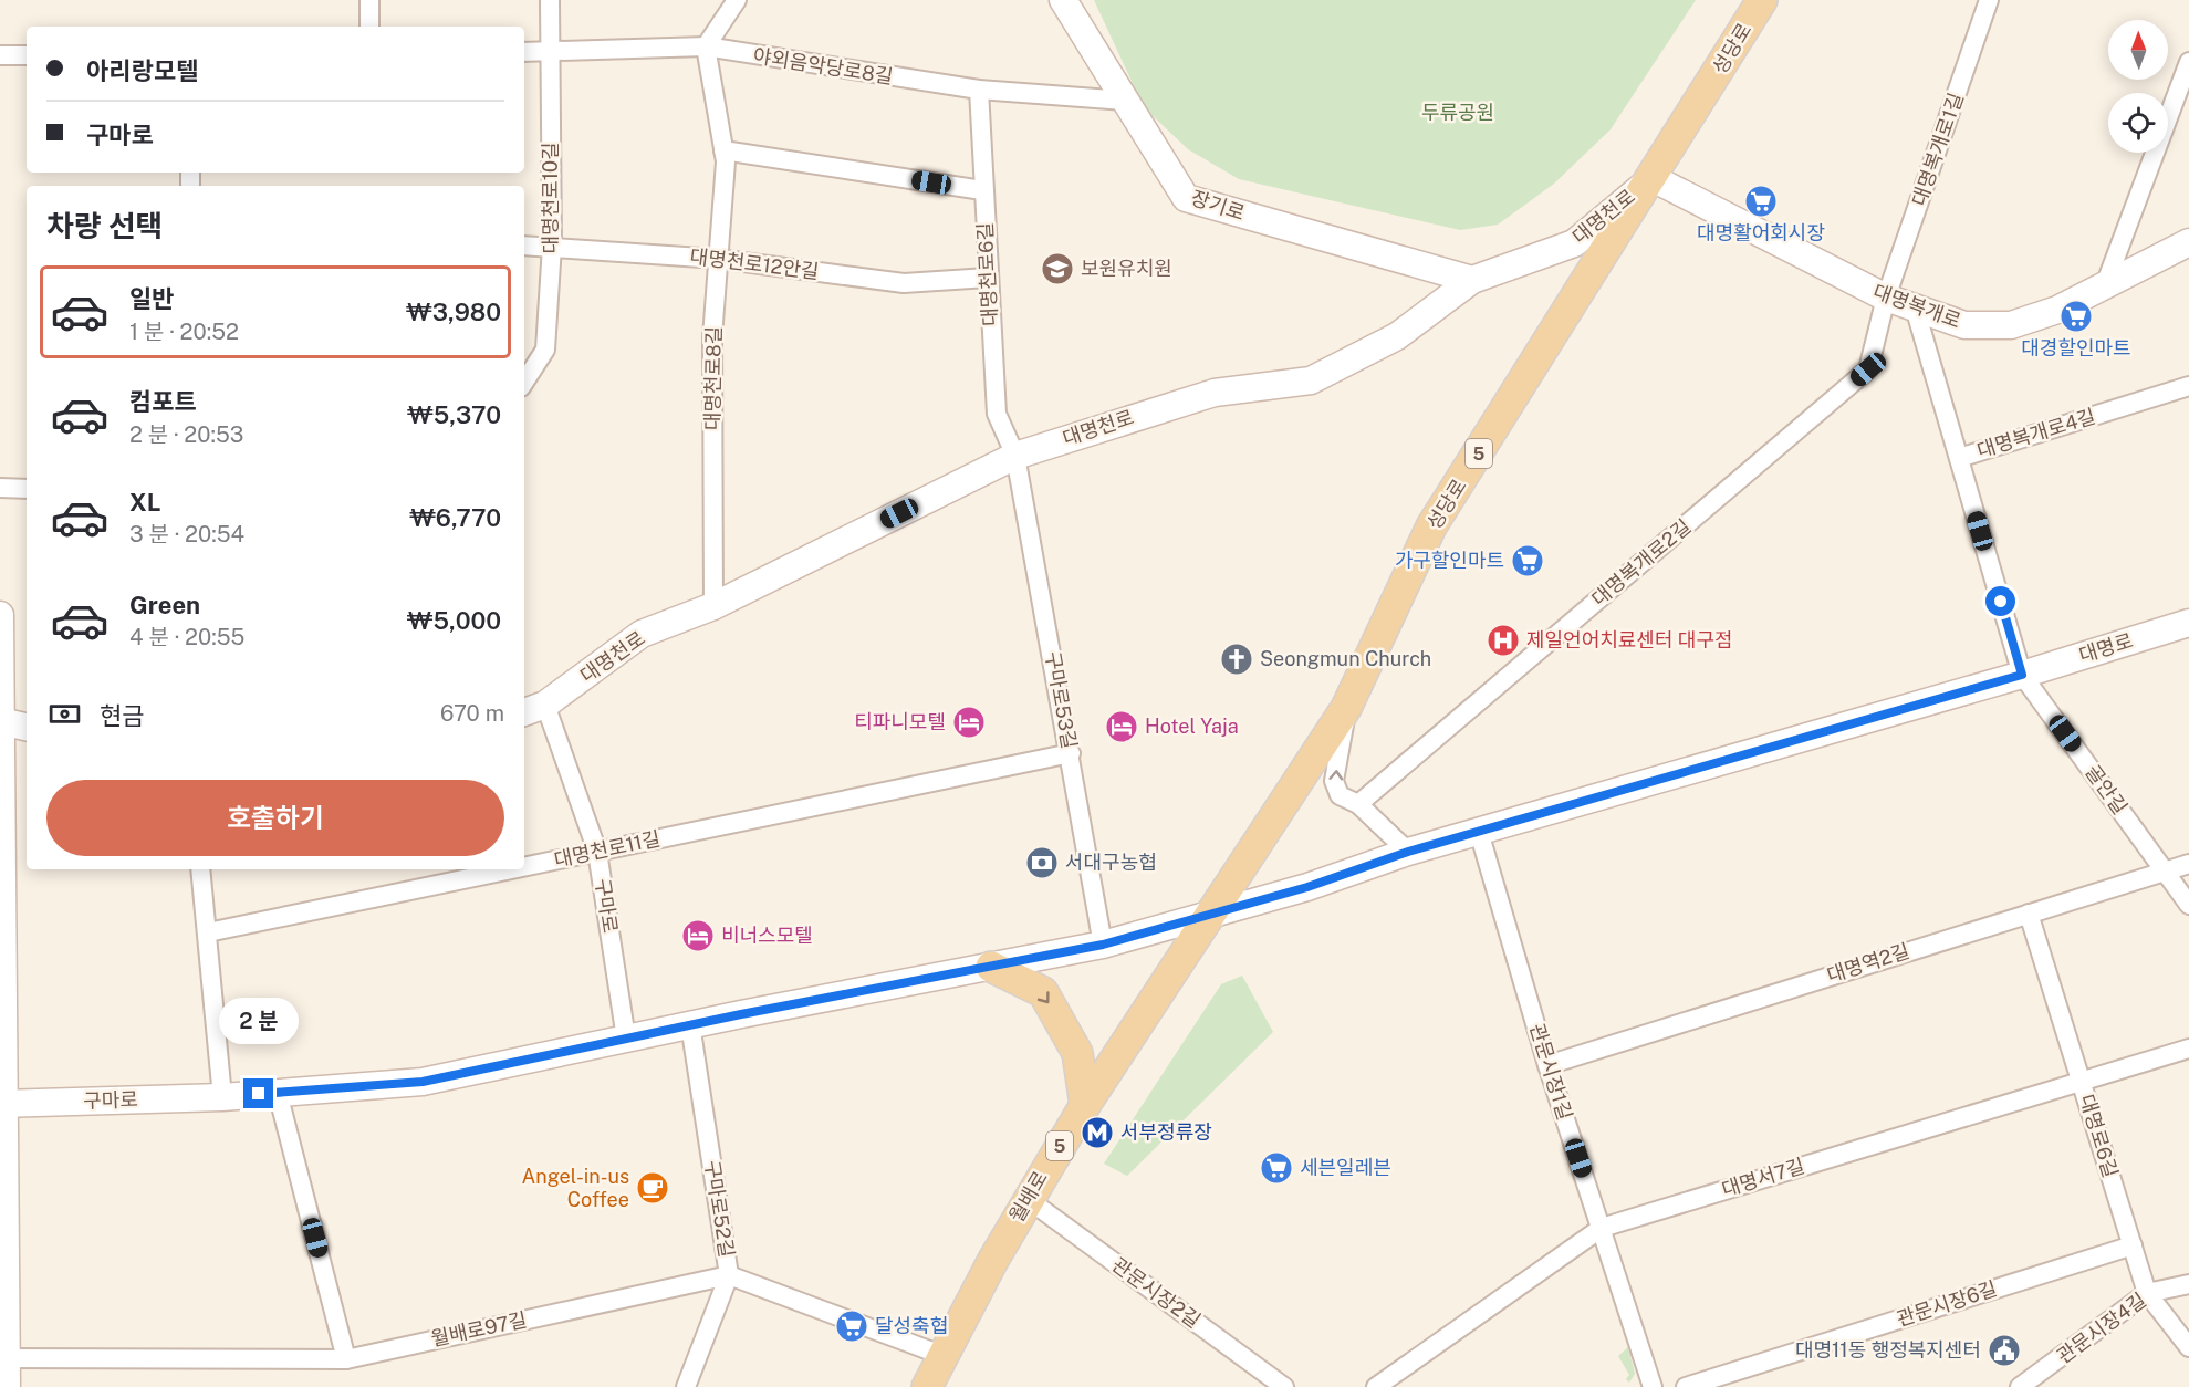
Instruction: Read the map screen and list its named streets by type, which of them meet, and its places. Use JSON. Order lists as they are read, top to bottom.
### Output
{
  "streets": {
    "main road": [
      "성당로",
      "장기로",
      "대명천로",
      "대명복개로",
      "5",
      "대명로",
      "구마로",
      "월배로"
    ],
    "street": [
      "야외음악당로8길",
      "대명복개로1길",
      "대명천로10길",
      "대명천로12안길",
      "대명천로6길",
      "대명천로8길",
      "대명복개로4길",
      "대명복개로2길",
      "구마로53길",
      "골안길",
      "대명천로11길",
      "대명역2길",
      "관문시장1길",
      "대명로6길",
      "대명서7길",
      "구마로52길",
      "관문시장2길",
      "관문시장6길",
      "관문시장4길",
      "월배로97길"
    ]
  },
  "crossings": [
    ["성당로", "대명천로"],
    ["성당로", "대명복개로"],
    ["성당로", "대명로"],
    ["성당로", "구마로"],
    ["성당로", "월배로"],
    ["야외음악당로8길", "대명천로10길"],
    ["야외음악당로8길", "장기로"],
    ["야외음악당로8길", "대명천로6길"],
    ["야외음악당로8길", "대명천로8길"],
    ["대명복개로1길", "대명복개로"],
    ["대명복개로1길", "대명복개로2길"],
    ["대명천로10길", "대명천로12안길"],
    ["장기로", "대명천로"],
    ["대명천로", "대명천로6길"],
    ["대명천로", "대명복개로"],
    ["대명천로", "대명천로8길"],
    ["대명천로", "구마로53길"],
    ["대명천로12안길", "대명천로6길"],
    ["대명천로12안길", "대명천로8길"],
    ["대명천로6길", "구마로53길"],
    ["대명복개로", "대명복개로4길"],
    ["대명복개로", "대명복개로2길"],
    ["대명로", "골안길"],
    ["대명로", "구마로"],
    ["대명로", "관문시장1길"],
    ["대명로", "월배로"],
    ["구마로53길", "대명천로11길"],
    ["구마로53길", "구마로"],
    ["골안길", "대명역2길"],
    ["대명천로11길", "구마로"],
    ["구마로", "월배로"],
    ["구마로", "구마로52길"],
    ["대명역2길", "관문시장1길"],
    ["대명역2길", "대명로6길"],
    ["관문시장1길", "대명서7길"],
    ["대명로6길", "대명서7길"],
    ["대명로6길", "관문시장6길"],
    ["대명로6길", "관문시장4길"],
    ["월배로", "관문시장2길"],
    ["구마로52길", "월배로97길"]
  ],
  "parks": ["두류공원"],
  "places": {
    "supermarket": [
      "대명활어회시장",
      "대경할인마트",
      "가구할인마트",
      "세븐일레븐",
      "달성축협"
    ],
    "school or university": ["보원유치원"],
    "hospital": ["제일언어치료센터 대구점"],
    "church": ["Seongmun Church"],
    "hotel": ["티파니모텔", "Hotel Yaja", "비너스모텔"],
    "bank": ["서대구농협"],
    "metro station": ["서부정류장"],
    "cafe": ["Angel-in-us Coffee"],
    "public building": ["대명11동 행정복지센터"]
  },
  "north": "top",
  "page": {
    "banner": ["아리랑모텔", "구마로"],
    "heading": "차량 선택",
    "list": [
      {
        "name": "일반",
        "note": "1 분 · 20:52",
        "value": "₩3,980"
      },
      {
        "name": "컴포트",
        "note": "2 분 · 20:53",
        "value": "₩5,370"
      },
      {
        "name": "XL",
        "note": "3 분 · 20:54",
        "value": "₩6,770"
      },
      {
        "name": "Green",
        "note": "4 분 · 20:55",
        "value": "₩5,000"
      }
    ],
    "pay": ["현금", "670 m"],
    "buttons": "호출하기",
    "bubble": "2 분"
  }
}
